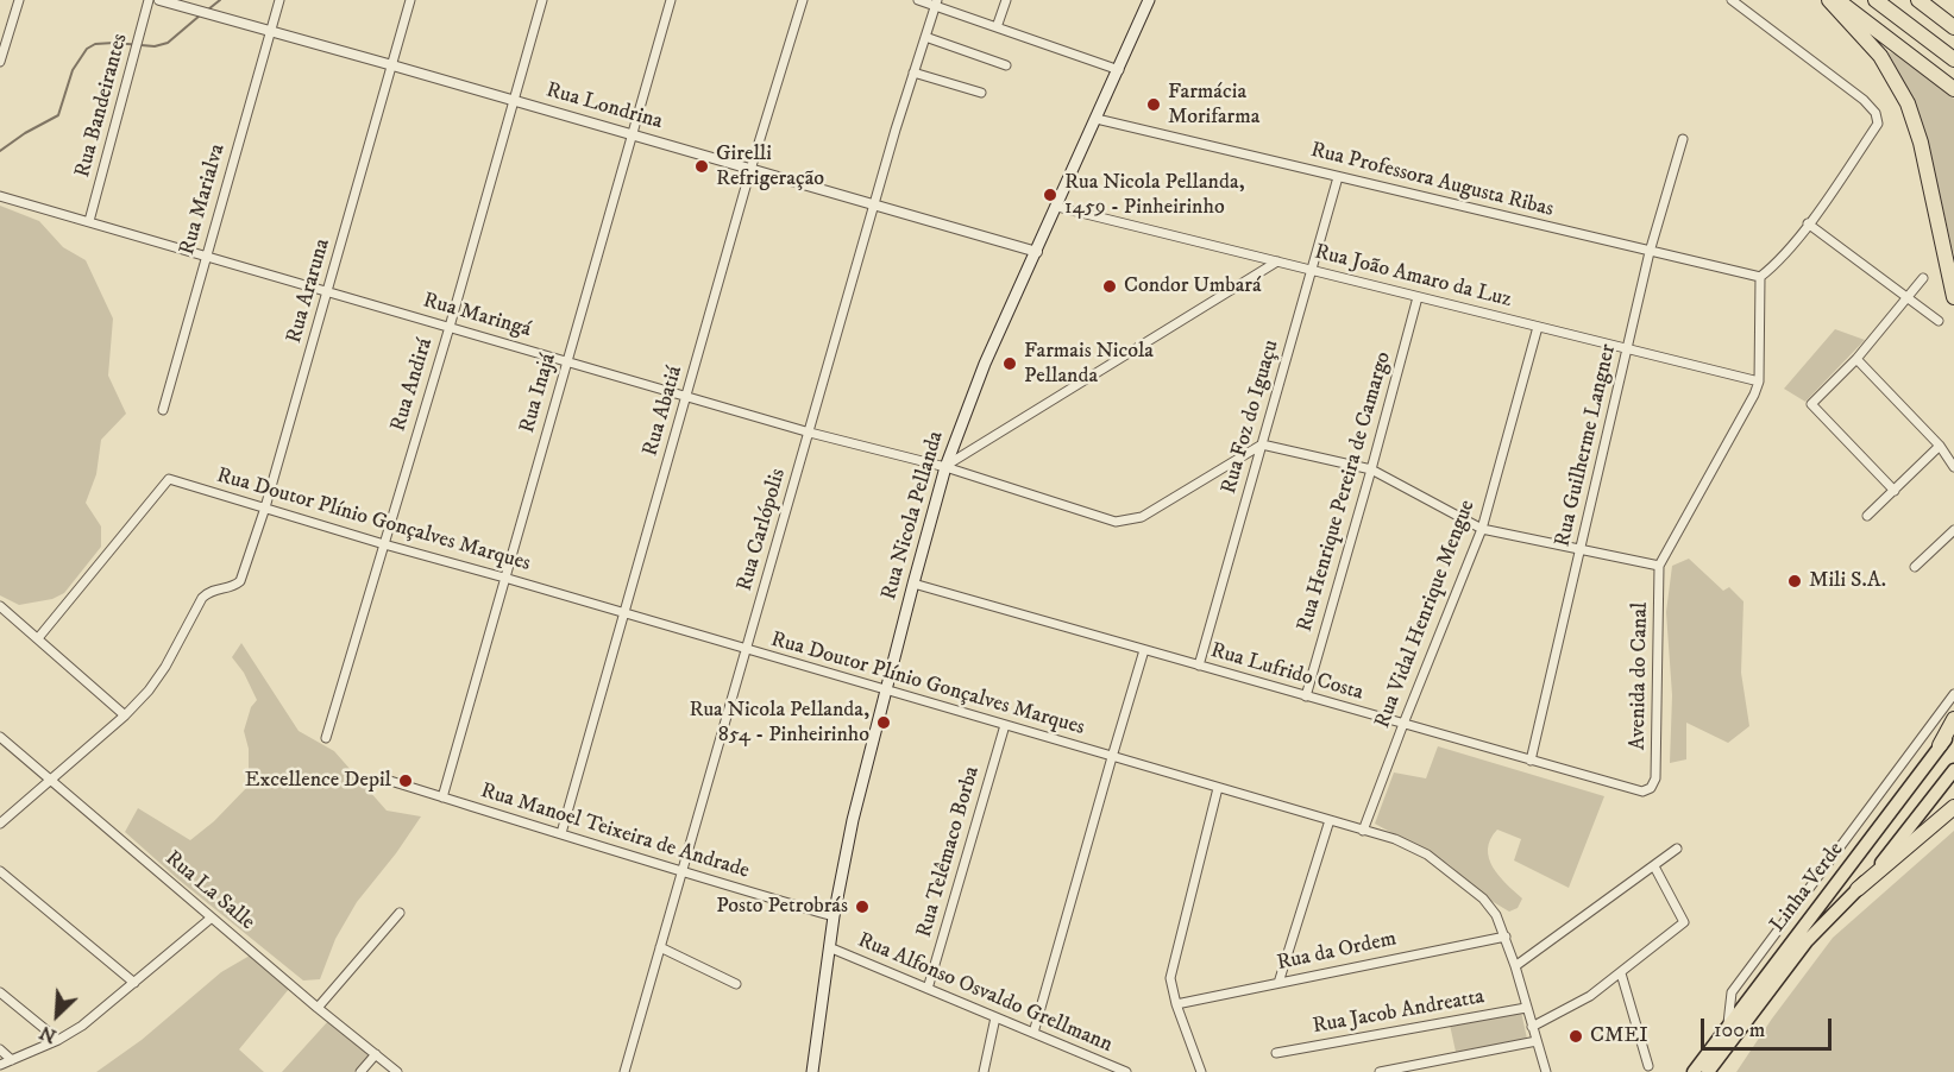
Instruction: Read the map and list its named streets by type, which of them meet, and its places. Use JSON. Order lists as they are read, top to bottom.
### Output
{
  "streets": {
    "highway": ["Linha Verde"],
    "main road": ["Rua Nicola Pellanda"],
    "street": [
      "Rua Bandeirantes",
      "Rua Londrina",
      "Rua Professora Augusta Ribas",
      "Rua Marialva",
      "Rua João Amaro da Luz",
      "Rua Araruna",
      "Rua Maringá",
      "Rua Andirá",
      "Rua Inajá",
      "Rua Abatiá",
      "Rua Foz do Iguaçu",
      "Rua Guilherme Langner",
      "Rua Henrique Pereira de Camargo",
      "Rua Doutor Plínio Gonçalves Marques",
      "Rua Carlópolis",
      "Rua Vidal Henrique Mengue",
      "Rua Lufrido Costa",
      "Avenida do Canal",
      "Rua Manoel Teixeira de Andrade",
      "Rua Telêmaco Borba",
      "Rua La Salle",
      "Rua da Ordem",
      "Rua Alfonso Osvaldo Grellmann",
      "Rua Jacob Andreatta"
    ]
  },
  "crossings": [
    ["Rua Bandeirantes", "Rua Maringá"],
    ["Rua Londrina", "Rua Marialva"],
    ["Rua Londrina", "Rua Araruna"],
    ["Rua Londrina", "Rua Andirá"],
    ["Rua Londrina", "Rua Inajá"],
    ["Rua Londrina", "Rua Abatiá"],
    ["Rua Londrina", "Rua Nicola Pellanda"],
    ["Rua Londrina", "Rua Carlópolis"],
    ["Rua Professora Augusta Ribas", "Rua Foz do Iguaçu"],
    ["Rua Professora Augusta Ribas", "Rua Guilherme Langner"],
    ["Rua Professora Augusta Ribas", "Rua Nicola Pellanda"],
    ["Rua Marialva", "Rua Maringá"],
    ["Rua João Amaro da Luz", "Rua Foz do Iguaçu"],
    ["Rua João Amaro da Luz", "Rua Guilherme Langner"],
    ["Rua João Amaro da Luz", "Rua Henrique Pereira de Camargo"],
    ["Rua João Amaro da Luz", "Rua Nicola Pellanda"],
    ["Rua João Amaro da Luz", "Rua Vidal Henrique Mengue"],
    ["Rua Araruna", "Rua Maringá"],
    ["Rua Araruna", "Rua Doutor Plínio Gonçalves Marques"],
    ["Rua Maringá", "Rua Andirá"],
    ["Rua Maringá", "Rua Inajá"],
    ["Rua Maringá", "Rua Abatiá"],
    ["Rua Maringá", "Rua Foz do Iguaçu"],
    ["Rua Maringá", "Rua Nicola Pellanda"],
    ["Rua Maringá", "Rua Carlópolis"],
    ["Rua Andirá", "Rua Doutor Plínio Gonçalves Marques"],
    ["Rua Inajá", "Rua Doutor Plínio Gonçalves Marques"],
    ["Rua Inajá", "Rua Manoel Teixeira de Andrade"],
    ["Rua Abatiá", "Rua Doutor Plínio Gonçalves Marques"],
    ["Rua Abatiá", "Rua Manoel Teixeira de Andrade"],
    ["Rua Foz do Iguaçu", "Rua Lufrido Costa"],
    ["Rua Guilherme Langner", "Rua Lufrido Costa"],
    ["Rua Henrique Pereira de Camargo", "Rua Lufrido Costa"],
    ["Rua Nicola Pellanda", "Rua Doutor Plínio Gonçalves Marques"],
    ["Rua Nicola Pellanda", "Rua Lufrido Costa"],
    ["Rua Nicola Pellanda", "Rua Manoel Teixeira de Andrade"],
    ["Rua Nicola Pellanda", "Rua Alfonso Osvaldo Grellmann"],
    ["Rua Doutor Plínio Gonçalves Marques", "Rua Carlópolis"],
    ["Rua Doutor Plínio Gonçalves Marques", "Rua Vidal Henrique Mengue"],
    ["Rua Doutor Plínio Gonçalves Marques", "Rua Telêmaco Borba"],
    ["Rua Doutor Plínio Gonçalves Marques", "Rua da Ordem"],
    ["Rua Doutor Plínio Gonçalves Marques", "Rua Jacob Andreatta"],
    ["Rua Carlópolis", "Rua Manoel Teixeira de Andrade"],
    ["Rua Vidal Henrique Mengue", "Rua Lufrido Costa"],
    ["Rua Lufrido Costa", "Avenida do Canal"],
    ["Rua Telêmaco Borba", "Rua Alfonso Osvaldo Grellmann"]
  ],
  "places": [
    "Farmácia Morifarma",
    "Girelli Refrigeração",
    "Rua Nicola Pellanda, 1459 - Pinheirinho",
    "Condor Umbará",
    "Farmais Nicola Pellanda",
    "Mili S.A.",
    "Rua Nicola Pellanda, 854 - Pinheirinho",
    "Excellence Depil",
    "Posto Petrobrás",
    "CMEI"
  ],
  "scale_bar": "100 m",
  "north": "bottom left"
}
